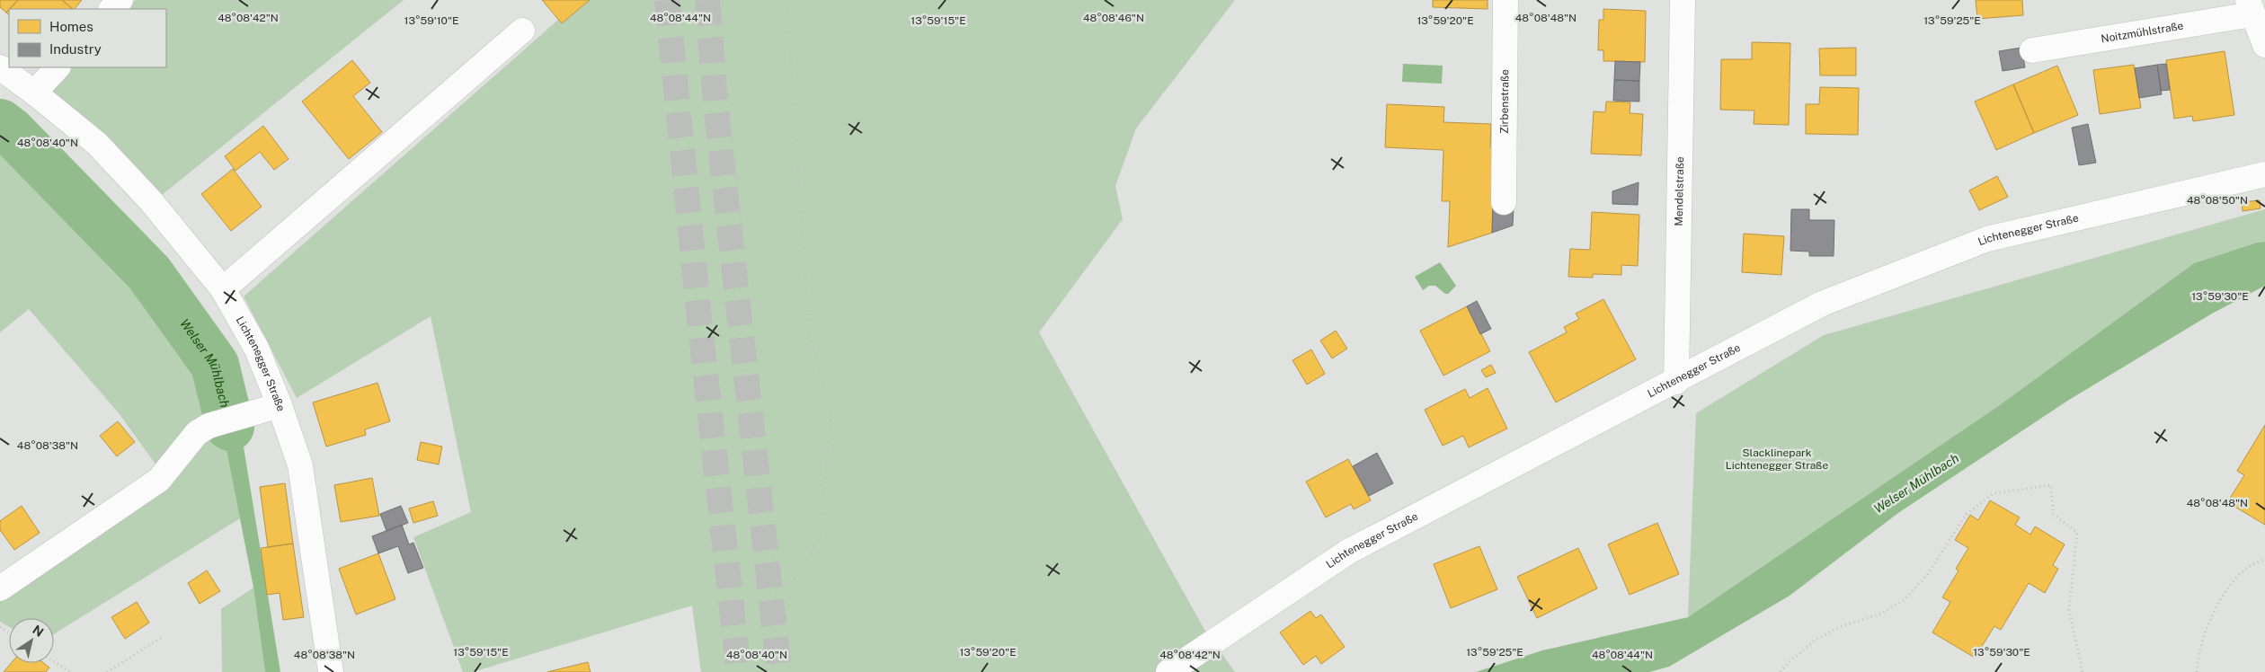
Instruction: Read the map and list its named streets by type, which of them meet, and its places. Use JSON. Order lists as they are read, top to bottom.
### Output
{
  "streets": {
    "street": [
      "Noitzmühlstraße",
      "Zirbenstraße",
      "Mendelstraße",
      "Lichtenegger Straße"
    ]
  },
  "crossings": [
    ["Mendelstraße", "Lichtenegger Straße"]
  ],
  "water": ["Welser Mühlbach"],
  "parks": ["Slacklinepark Lichtenegger Straße"],
  "legend": ["Homes", "Industry"],
  "north": "top right",
  "coordinates": [
    "48°08'42\"N",
    "48°08'44\"N",
    "48°08'46\"N",
    "48°08'48\"N",
    "13°59'10\"E",
    "13°59'15\"E",
    "13°59'20\"E",
    "13°59'25\"E",
    "48°08'40\"N",
    "48°08'50\"N",
    "13°59'30\"E",
    "48°08'38\"N"
  ]
}
